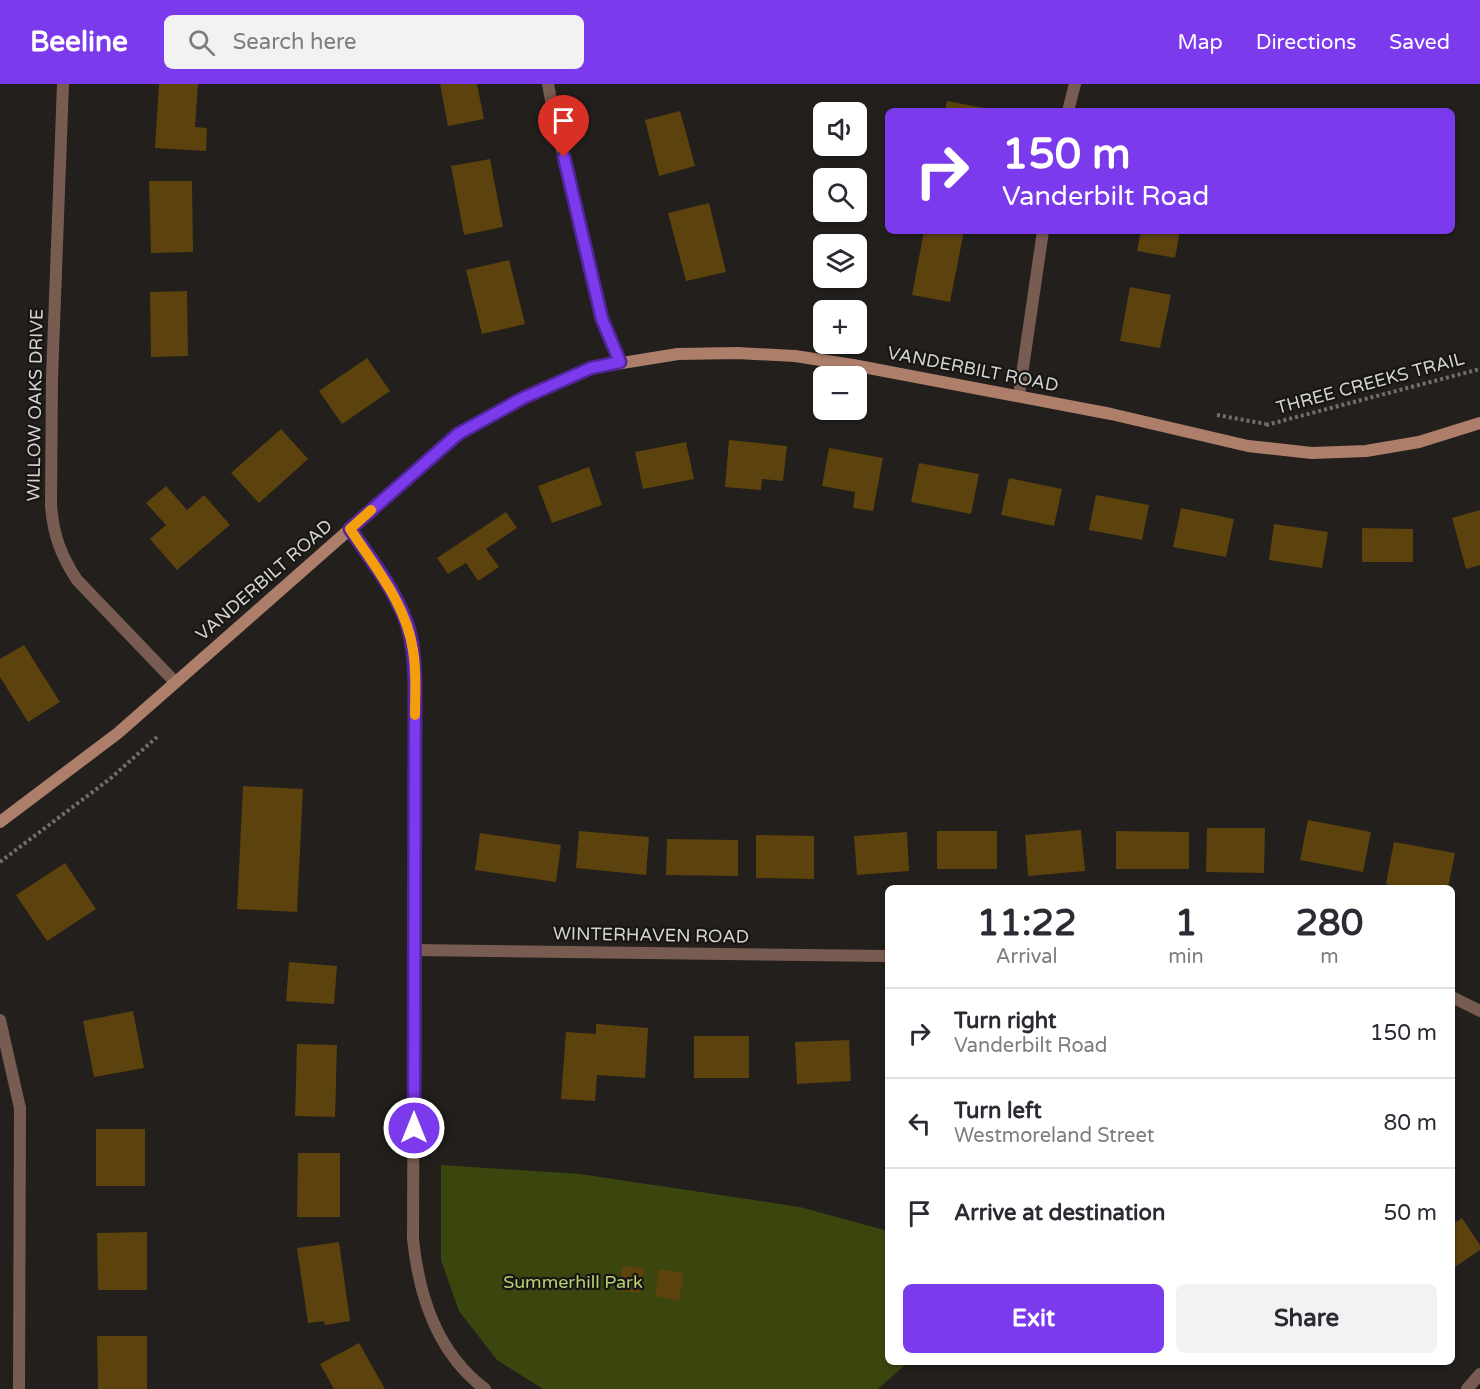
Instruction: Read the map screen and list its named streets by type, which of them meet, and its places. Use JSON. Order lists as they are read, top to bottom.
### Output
{
  "streets": {
    "street": ["VANDERBILT ROAD", "WILLOW OAKS DRIVE", "WINTERHAVEN ROAD"],
    "path": ["THREE CREEKS TRAIL"]
  },
  "crossings": [
    ["VANDERBILT ROAD", "THREE CREEKS TRAIL"],
    ["VANDERBILT ROAD", "WILLOW OAKS DRIVE"]
  ],
  "parks": ["Summerhill Park"],
  "page": {
    "header": "Beeline",
    "search": "Search here",
    "nav": ["Map", "Directions", "Saved"],
    "map_buttons": ["+", "−"],
    "turn": ["150 m", "Vanderbilt Road"],
    "eta": [
      "11:22",
      "Arrival",
      "1",
      "min",
      "280",
      "m"
    ],
    "list": [
      {
        "name": "Turn right",
        "note": "Vanderbilt Road",
        "value": "150 m"
      },
      {
        "name": "Turn left",
        "note": "Westmoreland Street",
        "value": "80 m"
      },
      {
        "name": "Arrive at destination",
        "value": "50 m"
      }
    ],
    "buttons": ["Exit", "Share"]
  }
}
